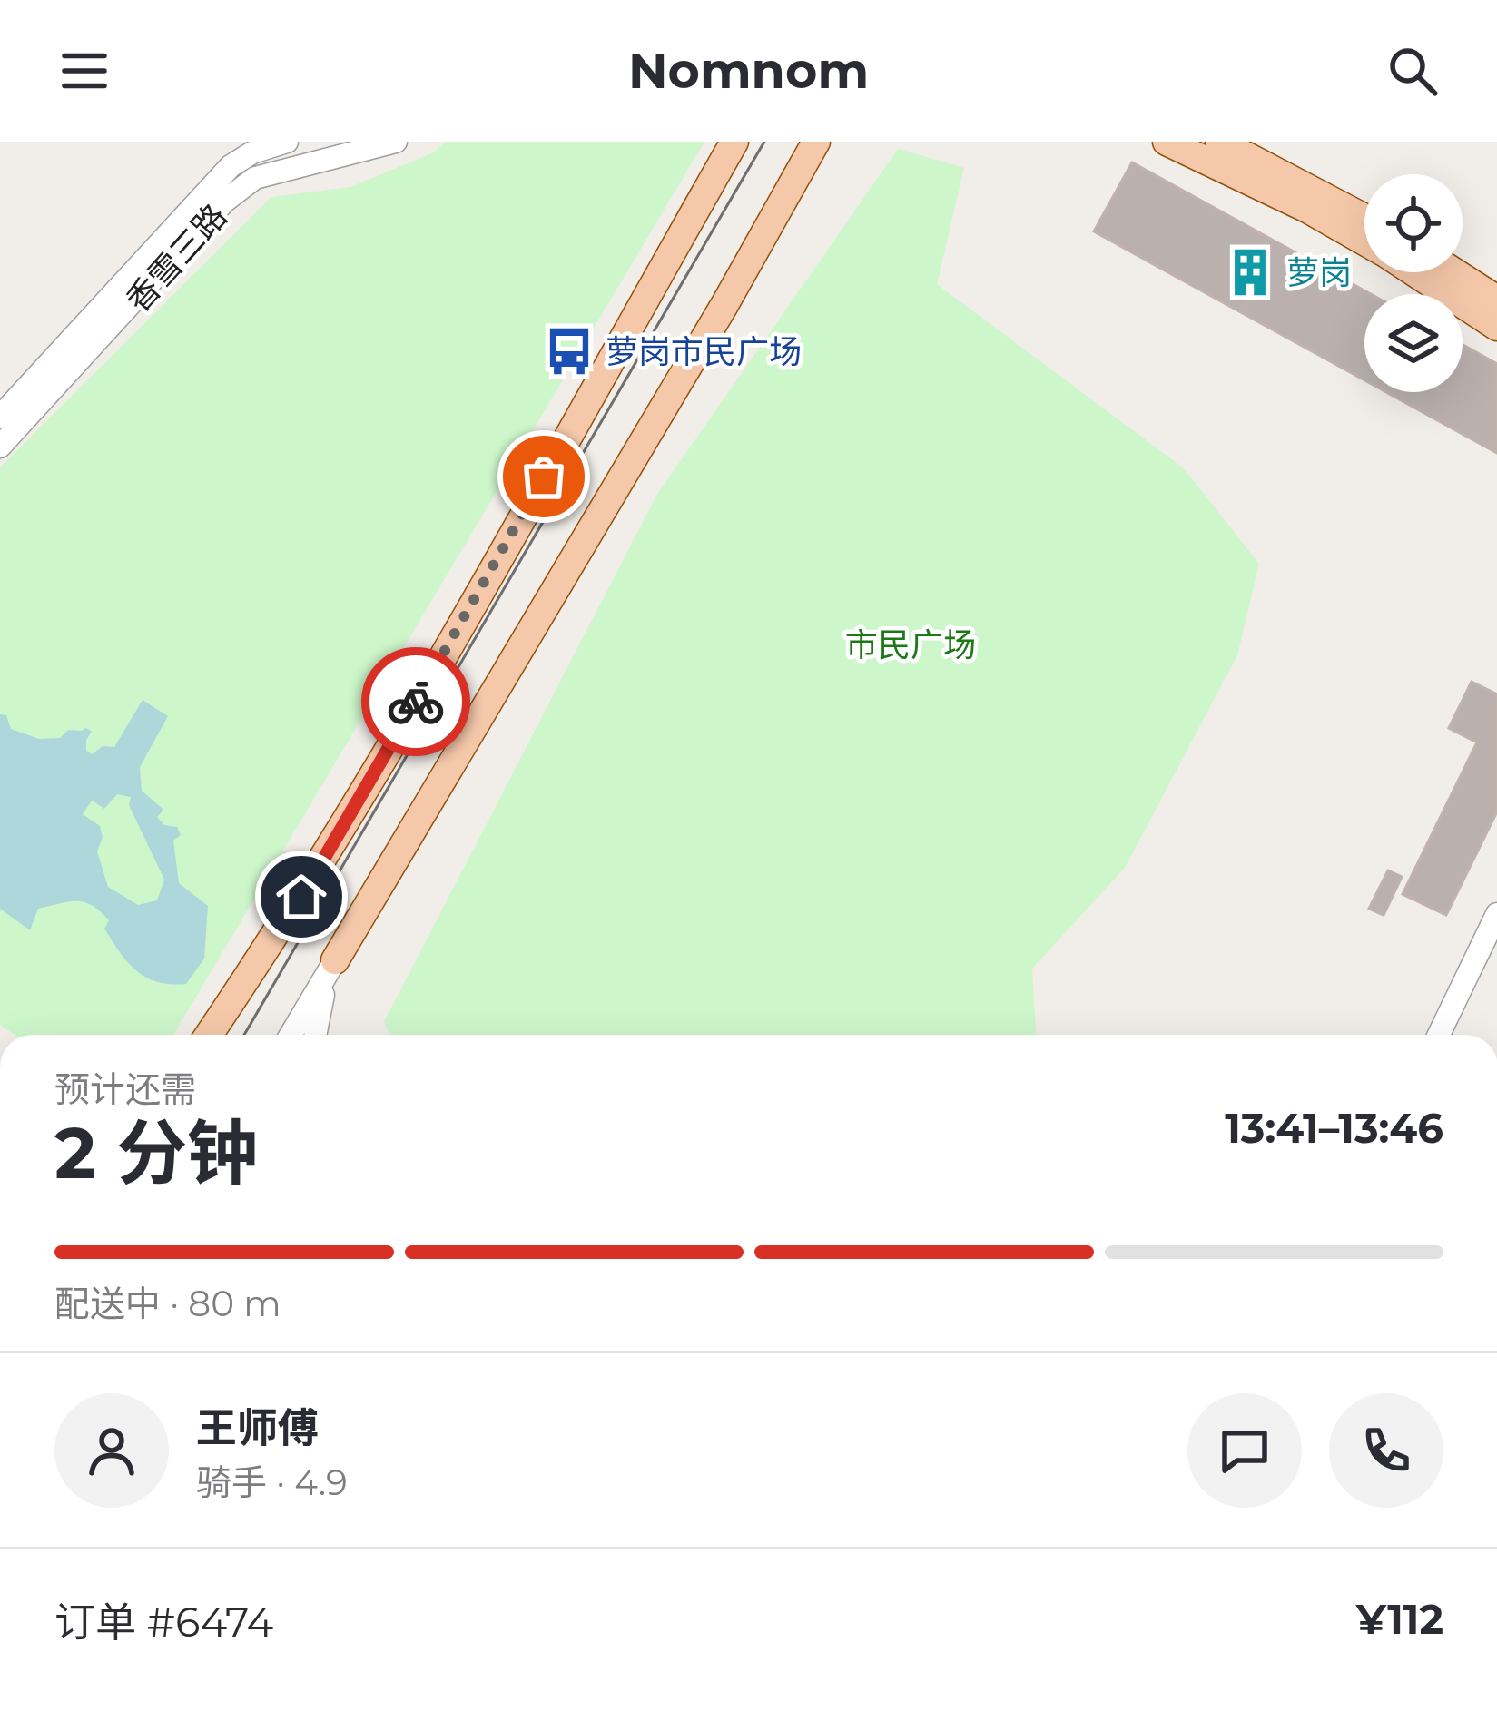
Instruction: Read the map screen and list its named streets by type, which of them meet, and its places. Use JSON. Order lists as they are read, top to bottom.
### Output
{
  "streets": {
    "street": ["香雪三路"]
  },
  "parks": ["市民广场"],
  "places": {
    "building": ["萝岗"],
    "bus stop": ["萝岗市民广场"]
  },
  "page": {
    "header": "Nomnom",
    "heading": ["2 分钟", "预计还需", "13:41–13:46"],
    "panel": [
      "王师傅",
      "骑手 · 4.9",
      "订单 #6474",
      "¥112"
    ],
    "bar": "配送中 · 80 m"
  }
}
